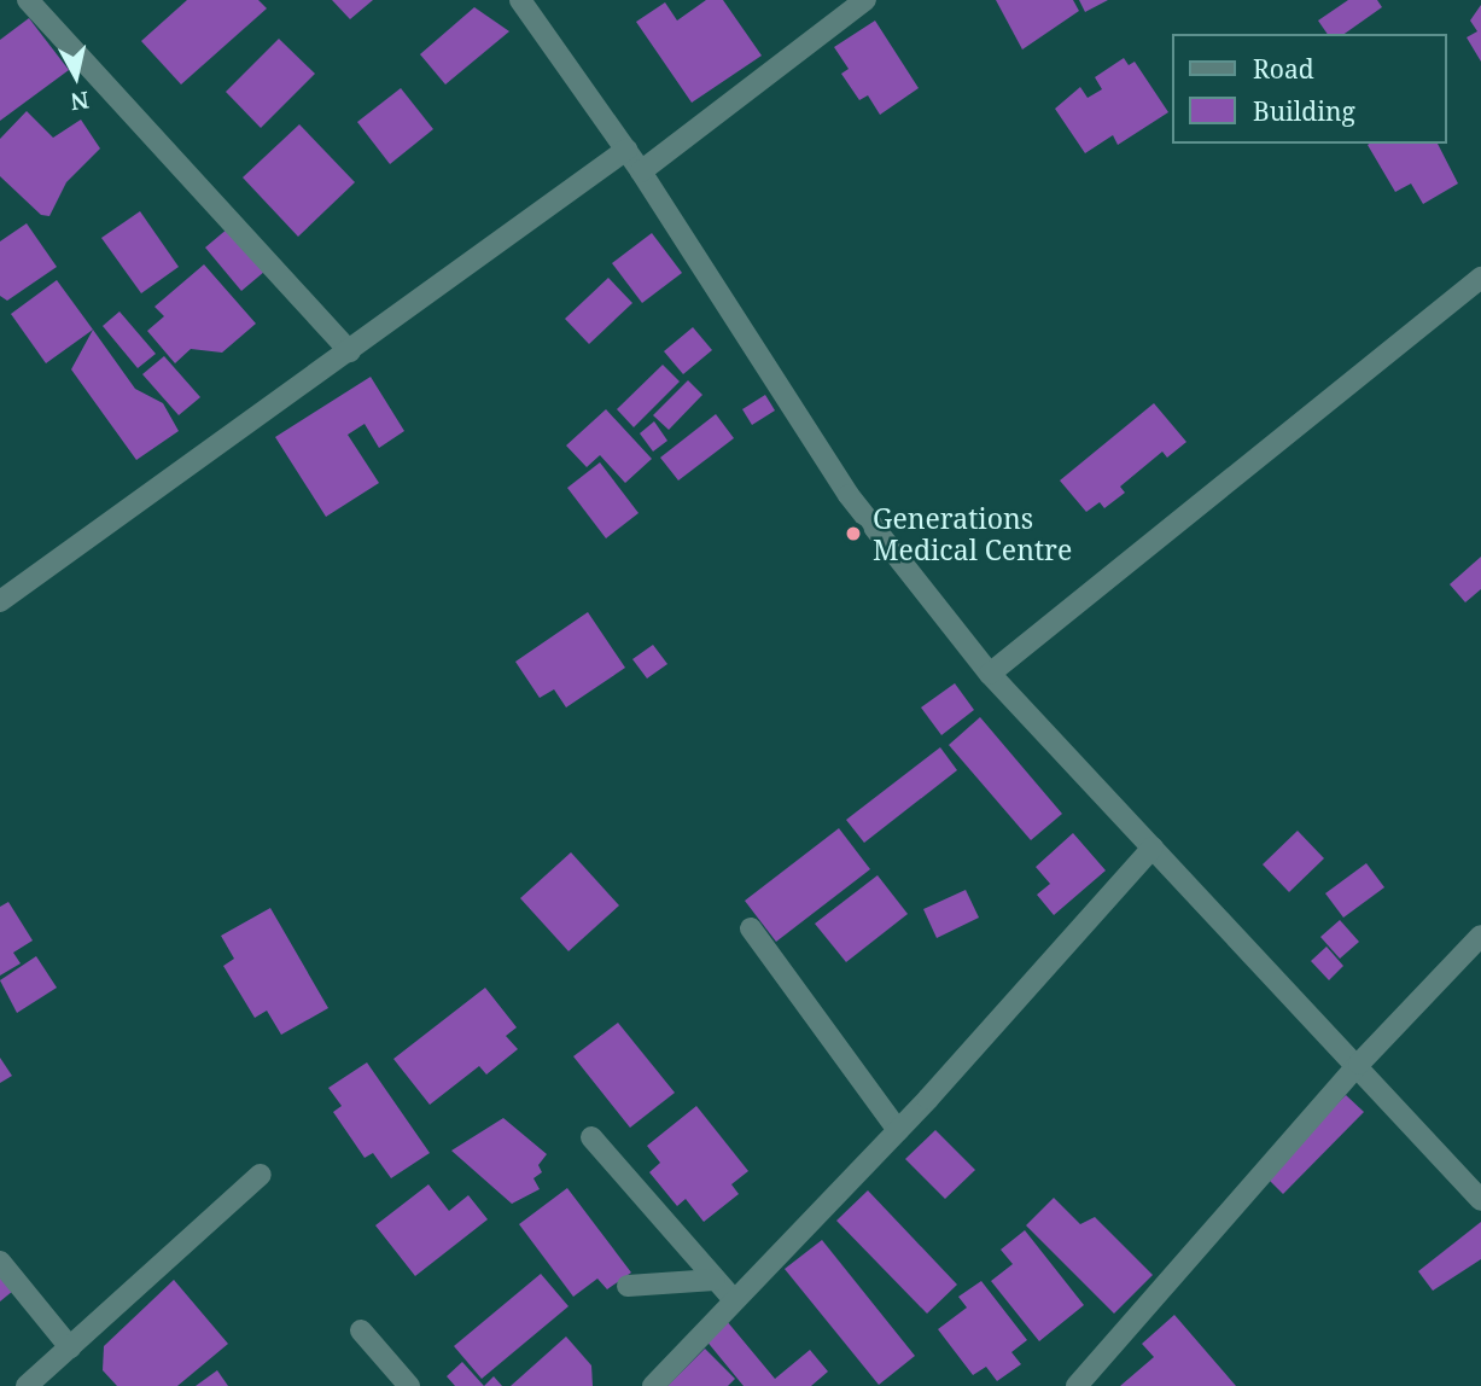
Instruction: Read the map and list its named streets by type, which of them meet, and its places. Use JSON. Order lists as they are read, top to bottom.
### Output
{
  "places": ["Generations Medical Centre"],
  "legend": ["Road", "Building"],
  "north": "bottom"
}
